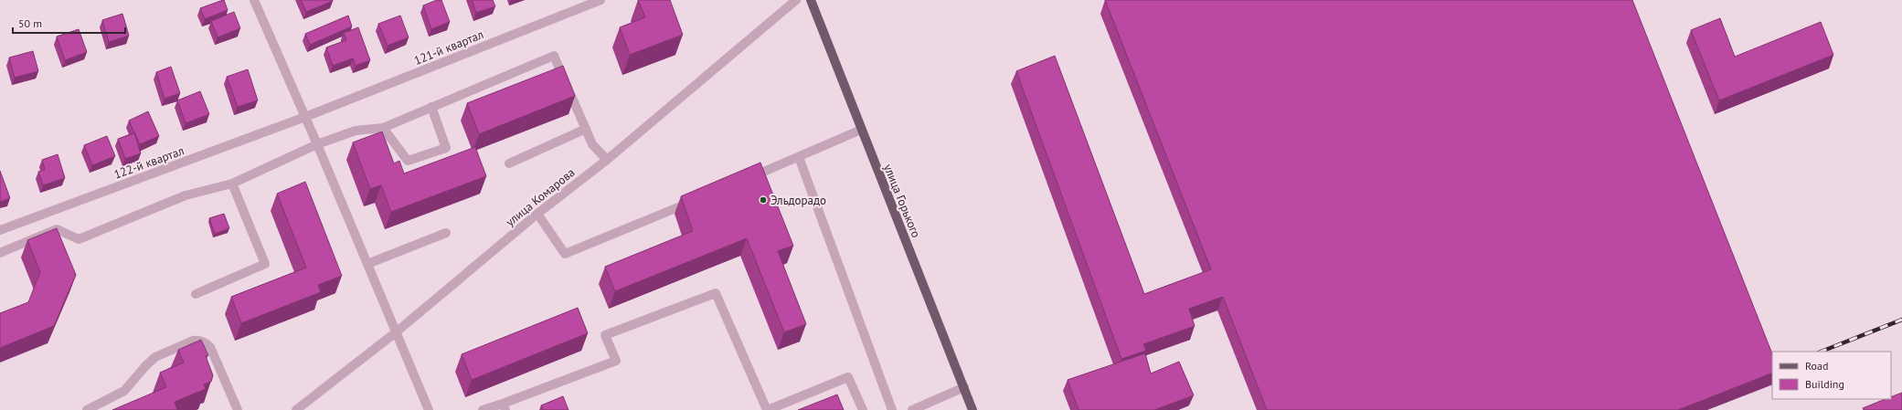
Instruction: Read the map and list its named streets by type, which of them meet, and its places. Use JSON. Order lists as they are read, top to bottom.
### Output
{
  "streets": {
    "main road": ["улица Горького"],
    "street": ["121-й квартал", "122-й квартал", "улица Комарова"]
  },
  "crossings": [
    ["121-й квартал", "122-й квартал"]
  ],
  "places": ["Эльдорадо"],
  "legend": ["Road", "Building"],
  "scale_bar": "50 m"
}
